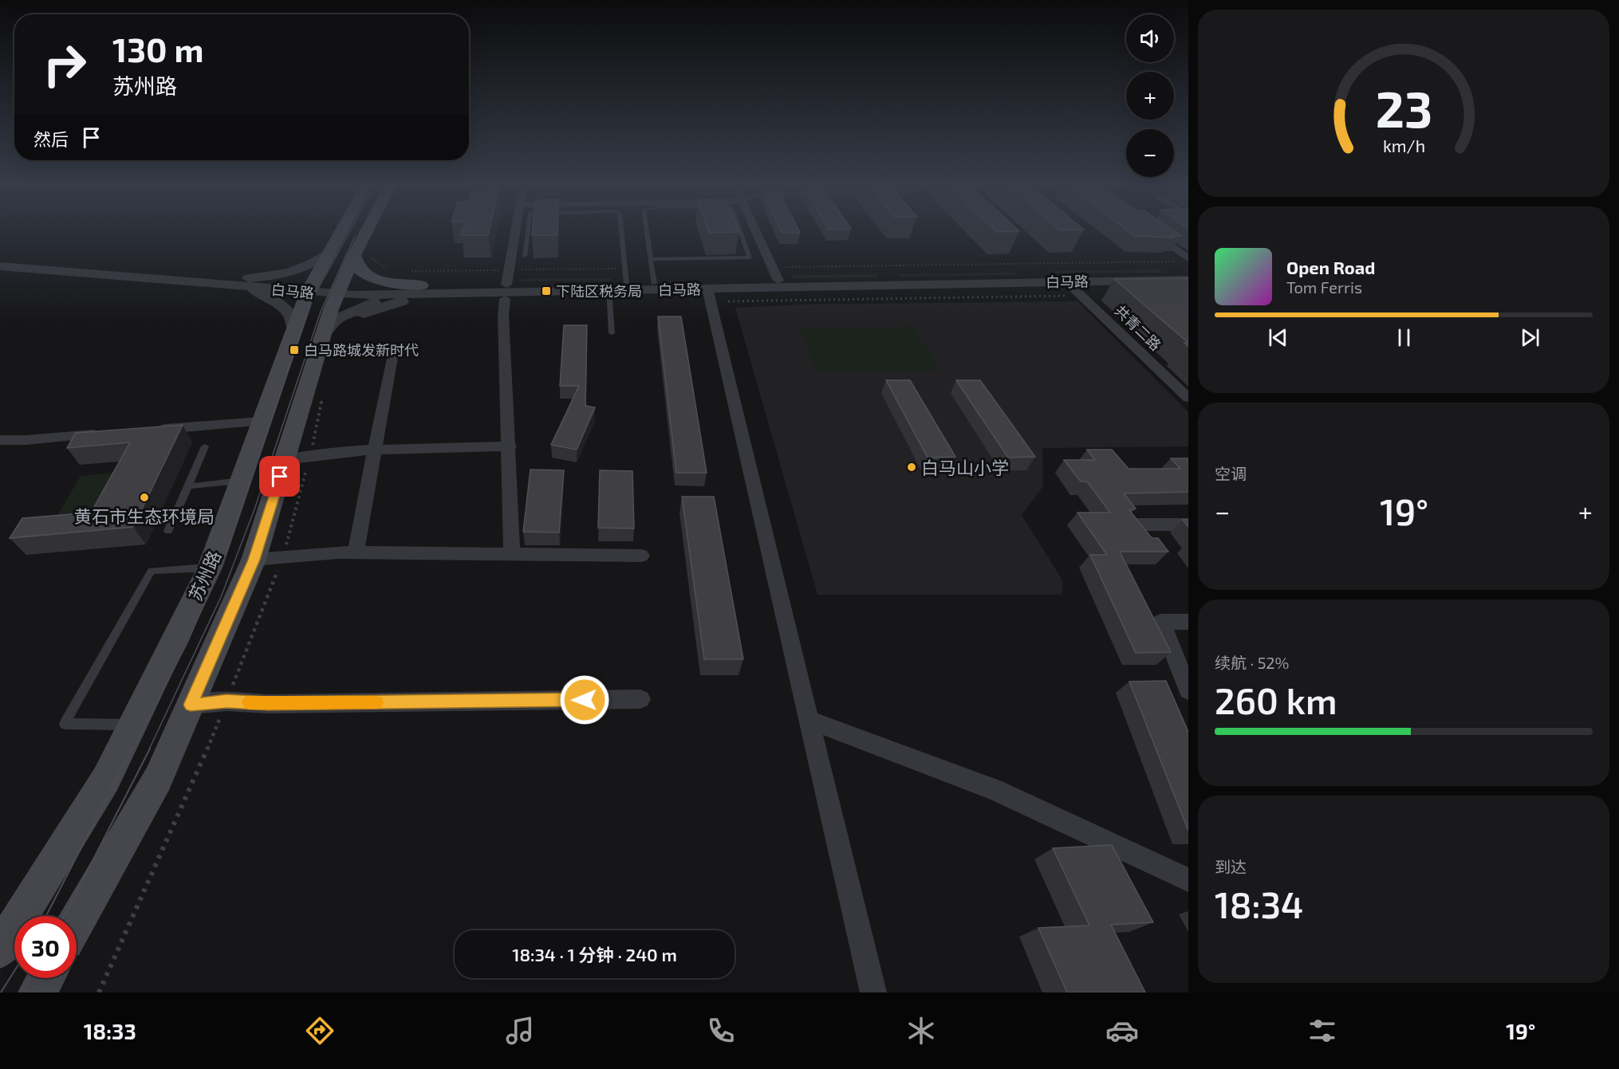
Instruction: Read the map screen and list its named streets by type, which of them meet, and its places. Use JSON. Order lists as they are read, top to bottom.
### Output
{
  "streets": {
    "main road": ["苏州路"],
    "street": ["白马路", "共青二路"]
  },
  "crossings": [
    ["白马路", "共青二路"],
    ["白马路", "苏州路"]
  ],
  "places": {
    "transit": ["下陆区税务局", "白马路城发新时代"],
    "other": ["白马山小学", "黄石市生态环境局"]
  },
  "page": {
    "map_buttons": ["+", "−"],
    "turn": ["130 m", "苏州路"],
    "then": "然后",
    "song": ["Open Road", "Tom Ferris"],
    "tile": [
      "空调",
      ["续航 · 52%", "260 km"],
      ["到达", "18:34"]
    ],
    "heat": ["−", "19°", "+"],
    "limit": "30",
    "trip": "18:34 · 1 分钟 · 240 m",
    "tabs": ["18:33", "19°"],
    "gauge": ["23", "km/h"]
  }
}
